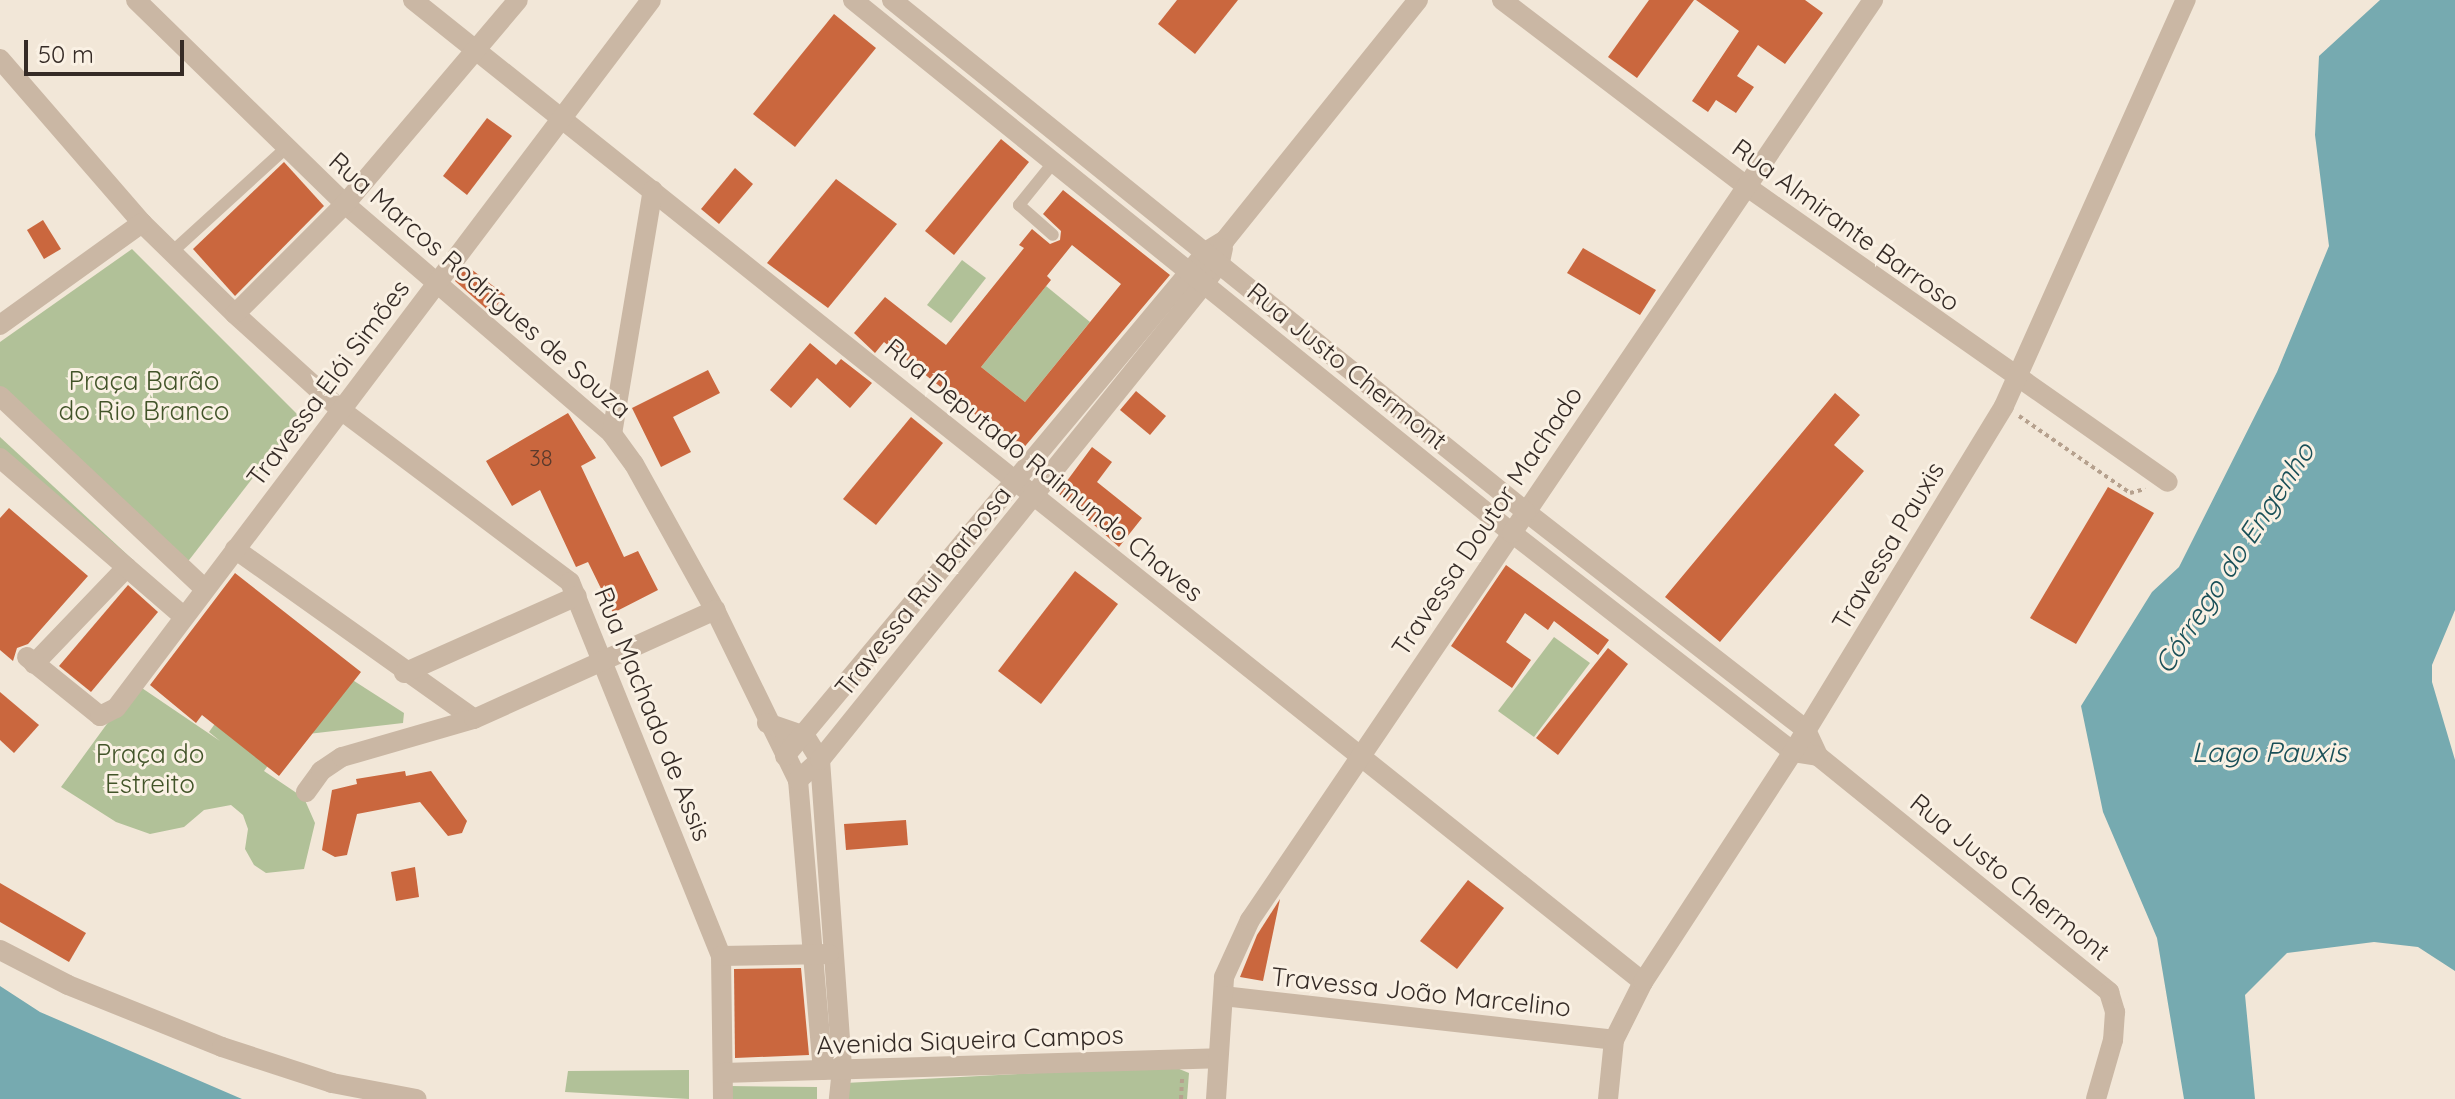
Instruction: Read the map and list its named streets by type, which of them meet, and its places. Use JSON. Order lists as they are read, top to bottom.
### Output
{
  "streets": {
    "street": [
      "Rua Almirante Barroso",
      "Rua Marcos Rodrigues de Souza",
      "Rua Justo Chermont",
      "Travessa Elói Simões",
      "Rua Deputado Raimundo Chaves",
      "Travessa Doutor Machado",
      "Travessa Pauxis",
      "Travessa Rui Barbosa",
      "Rua Machado de Assis",
      "Travessa João Marcelino",
      "Avenida Siqueira Campos"
    ]
  },
  "crossings": [
    ["Rua Almirante Barroso", "Travessa Doutor Machado"],
    ["Rua Almirante Barroso", "Travessa Pauxis"],
    ["Rua Marcos Rodrigues de Souza", "Travessa Elói Simões"],
    ["Rua Marcos Rodrigues de Souza", "Travessa Rui Barbosa"],
    ["Rua Justo Chermont", "Travessa Doutor Machado"],
    ["Rua Justo Chermont", "Travessa Pauxis"],
    ["Rua Justo Chermont", "Travessa Rui Barbosa"],
    ["Travessa Elói Simões", "Rua Deputado Raimundo Chaves"],
    ["Travessa Elói Simões", "Rua Machado de Assis"],
    ["Rua Deputado Raimundo Chaves", "Travessa Doutor Machado"],
    ["Rua Deputado Raimundo Chaves", "Travessa Pauxis"],
    ["Rua Deputado Raimundo Chaves", "Travessa Rui Barbosa"],
    ["Travessa Doutor Machado", "Travessa João Marcelino"],
    ["Travessa Doutor Machado", "Avenida Siqueira Campos"],
    ["Travessa Pauxis", "Travessa João Marcelino"],
    ["Rua Machado de Assis", "Avenida Siqueira Campos"]
  ],
  "water": ["Córrego do Engenho", "Lago Pauxis"],
  "parks": ["Praça Barão do Rio Branco", "Praça do Estreito"],
  "house_numbers": ["38"],
  "scale_bar": "50 m"
}
